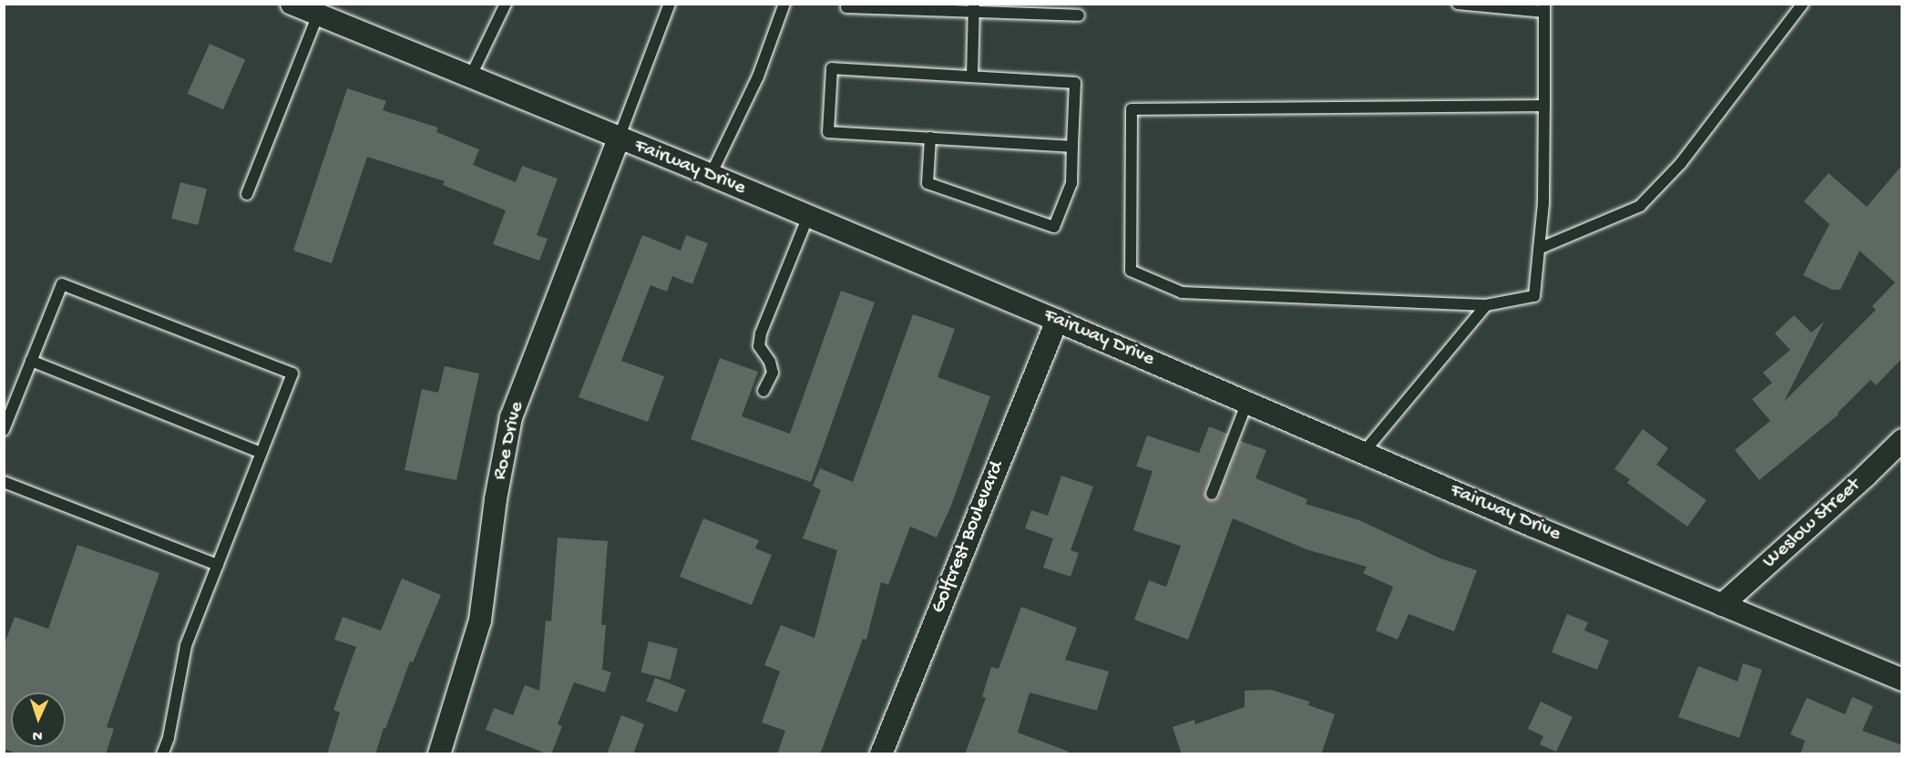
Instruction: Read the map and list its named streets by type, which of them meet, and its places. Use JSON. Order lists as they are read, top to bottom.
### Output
{
  "streets": {
    "street": [
      "Fairway Drive",
      "Roe Drive",
      "Weslow Street",
      "Golfcrest Boulevard"
    ]
  },
  "crossings": [
    ["Fairway Drive", "Roe Drive"],
    ["Fairway Drive", "Weslow Street"],
    ["Fairway Drive", "Golfcrest Boulevard"]
  ],
  "north": "bottom"
}
